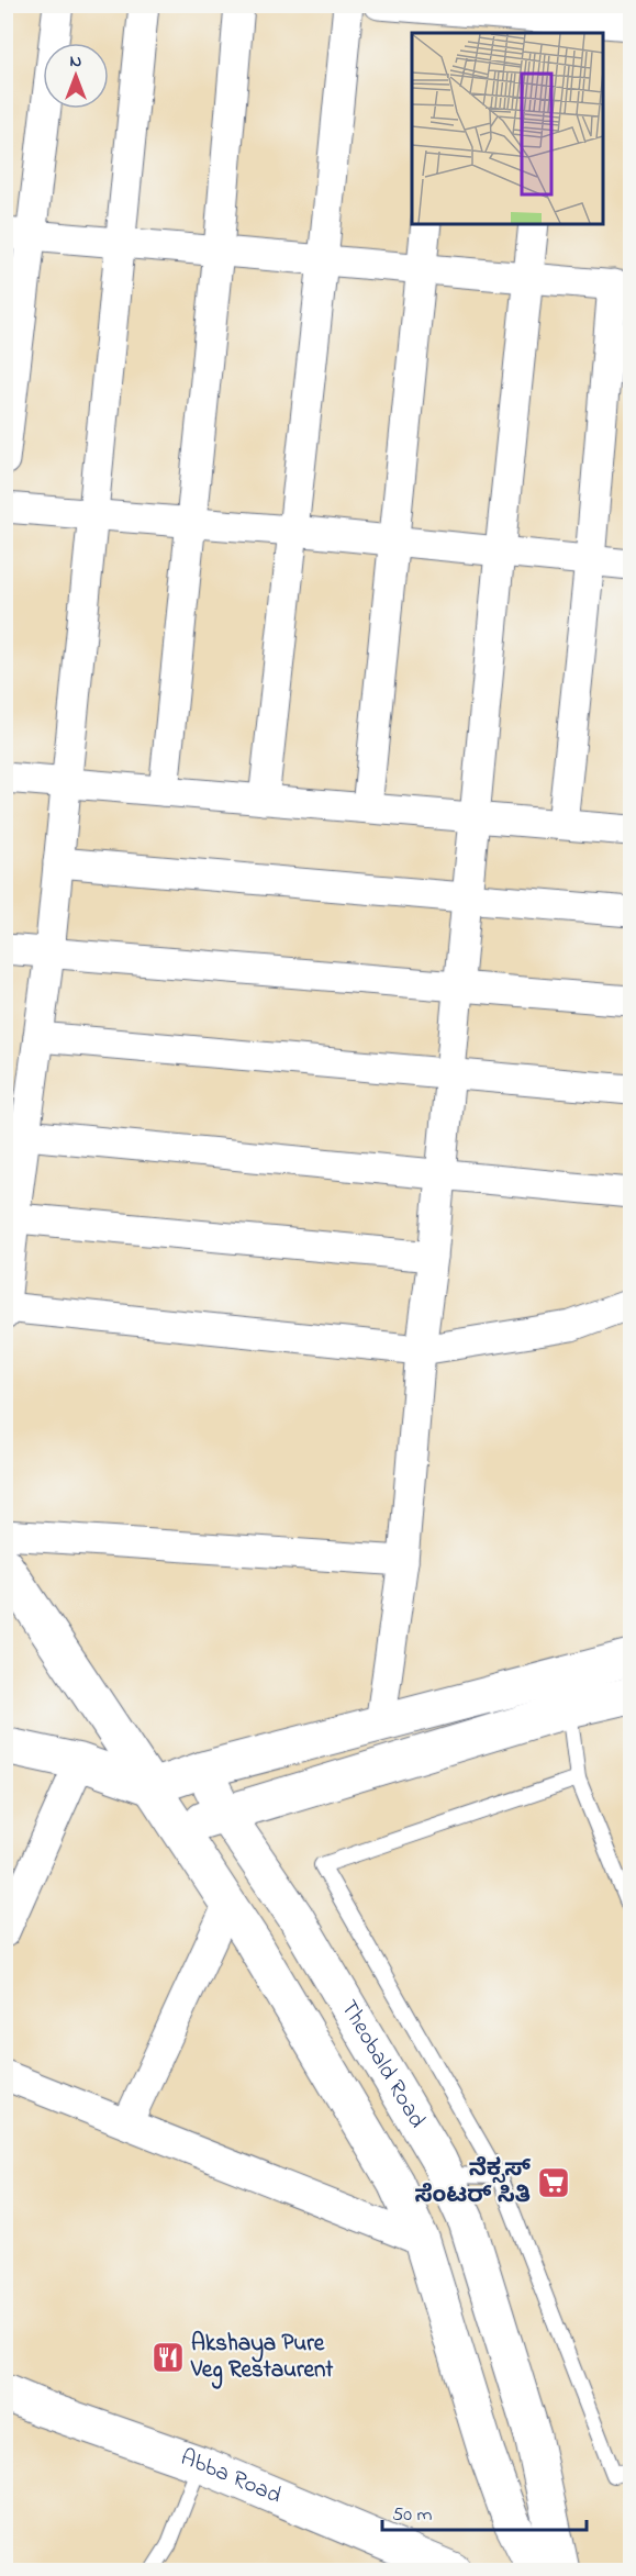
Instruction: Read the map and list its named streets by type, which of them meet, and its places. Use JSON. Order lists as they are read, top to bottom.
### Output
{
  "streets": {
    "main road": ["Theobald Road", "Abba Road"]
  },
  "places": {
    "supermarket": ["ನೆಕ್ಸಸ್ ಸೆಂಟರ್ ಸಿತಿ"],
    "restaurant": ["Akshaya Pure Veg Restaurent"]
  },
  "scale_bar": "50 m",
  "north": "top"
}
